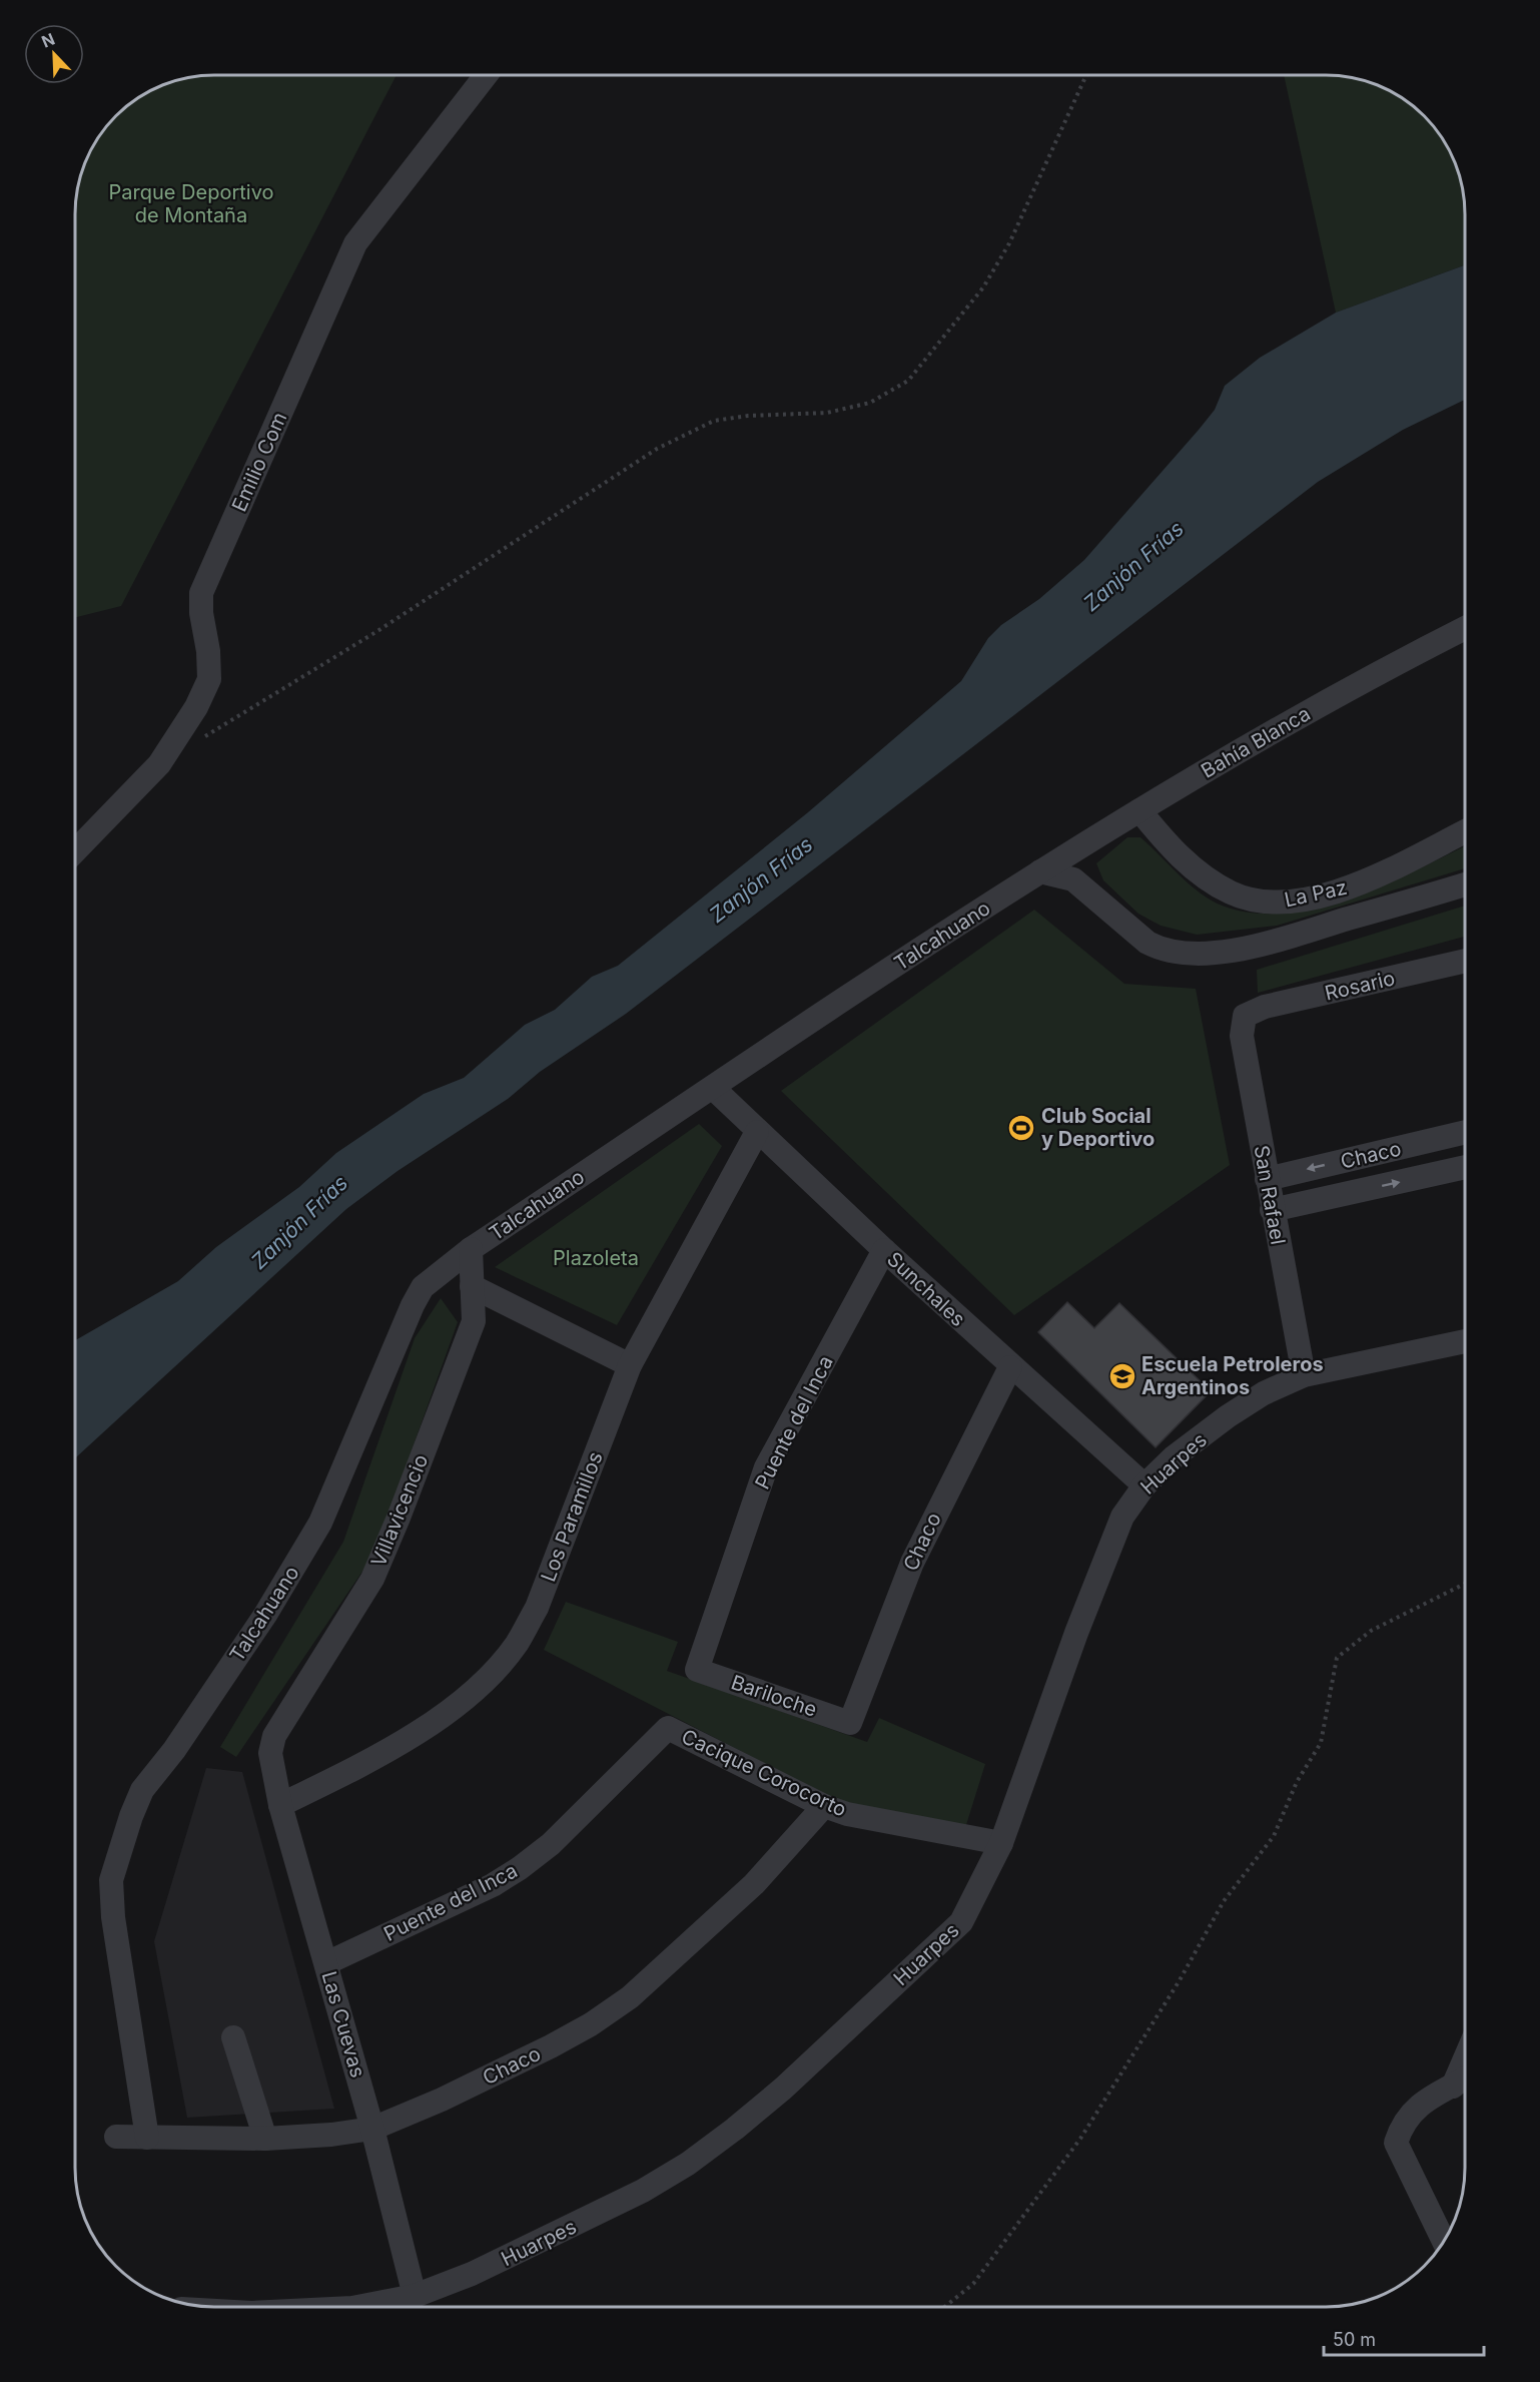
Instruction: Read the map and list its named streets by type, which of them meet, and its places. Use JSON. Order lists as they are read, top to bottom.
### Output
{
  "streets": {
    "street": [
      "Emilio Com",
      "Bahía Blanca",
      "La Paz",
      "Talcahuano",
      "Rosario",
      "Chaco",
      "San Rafael",
      "Sunchales",
      "Puente del Inca",
      "Huarpes",
      "Villavicencio",
      "Los Paramillos",
      "Bariloche",
      "Cacique Corocorto",
      "Las Cuevas"
    ]
  },
  "crossings": [
    ["Bahía Blanca", "La Paz"],
    ["Bahía Blanca", "Talcahuano"],
    ["Talcahuano", "Chaco"],
    ["Talcahuano", "Sunchales"],
    ["Talcahuano", "Villavicencio"],
    ["Rosario", "San Rafael"],
    ["Chaco", "San Rafael"],
    ["Chaco", "Sunchales"],
    ["Chaco", "Bariloche"],
    ["Chaco", "Cacique Corocorto"],
    ["Chaco", "Las Cuevas"],
    ["San Rafael", "Huarpes"],
    ["Sunchales", "Puente del Inca"],
    ["Sunchales", "Huarpes"],
    ["Sunchales", "Los Paramillos"],
    ["Puente del Inca", "Bariloche"],
    ["Puente del Inca", "Cacique Corocorto"],
    ["Puente del Inca", "Las Cuevas"],
    ["Huarpes", "Cacique Corocorto"],
    ["Huarpes", "Las Cuevas"],
    ["Villavicencio", "Las Cuevas"],
    ["Los Paramillos", "Las Cuevas"]
  ],
  "water": ["Zanjón Frías"],
  "parks": ["Parque Deportivo de Montaña", "Plazoleta"],
  "places": {
    "sports": ["Club Social y Deportivo"],
    "school or university": ["Escuela Petroleros Argentinos"]
  },
  "scale_bar": "50 m",
  "north": "top left"
}
